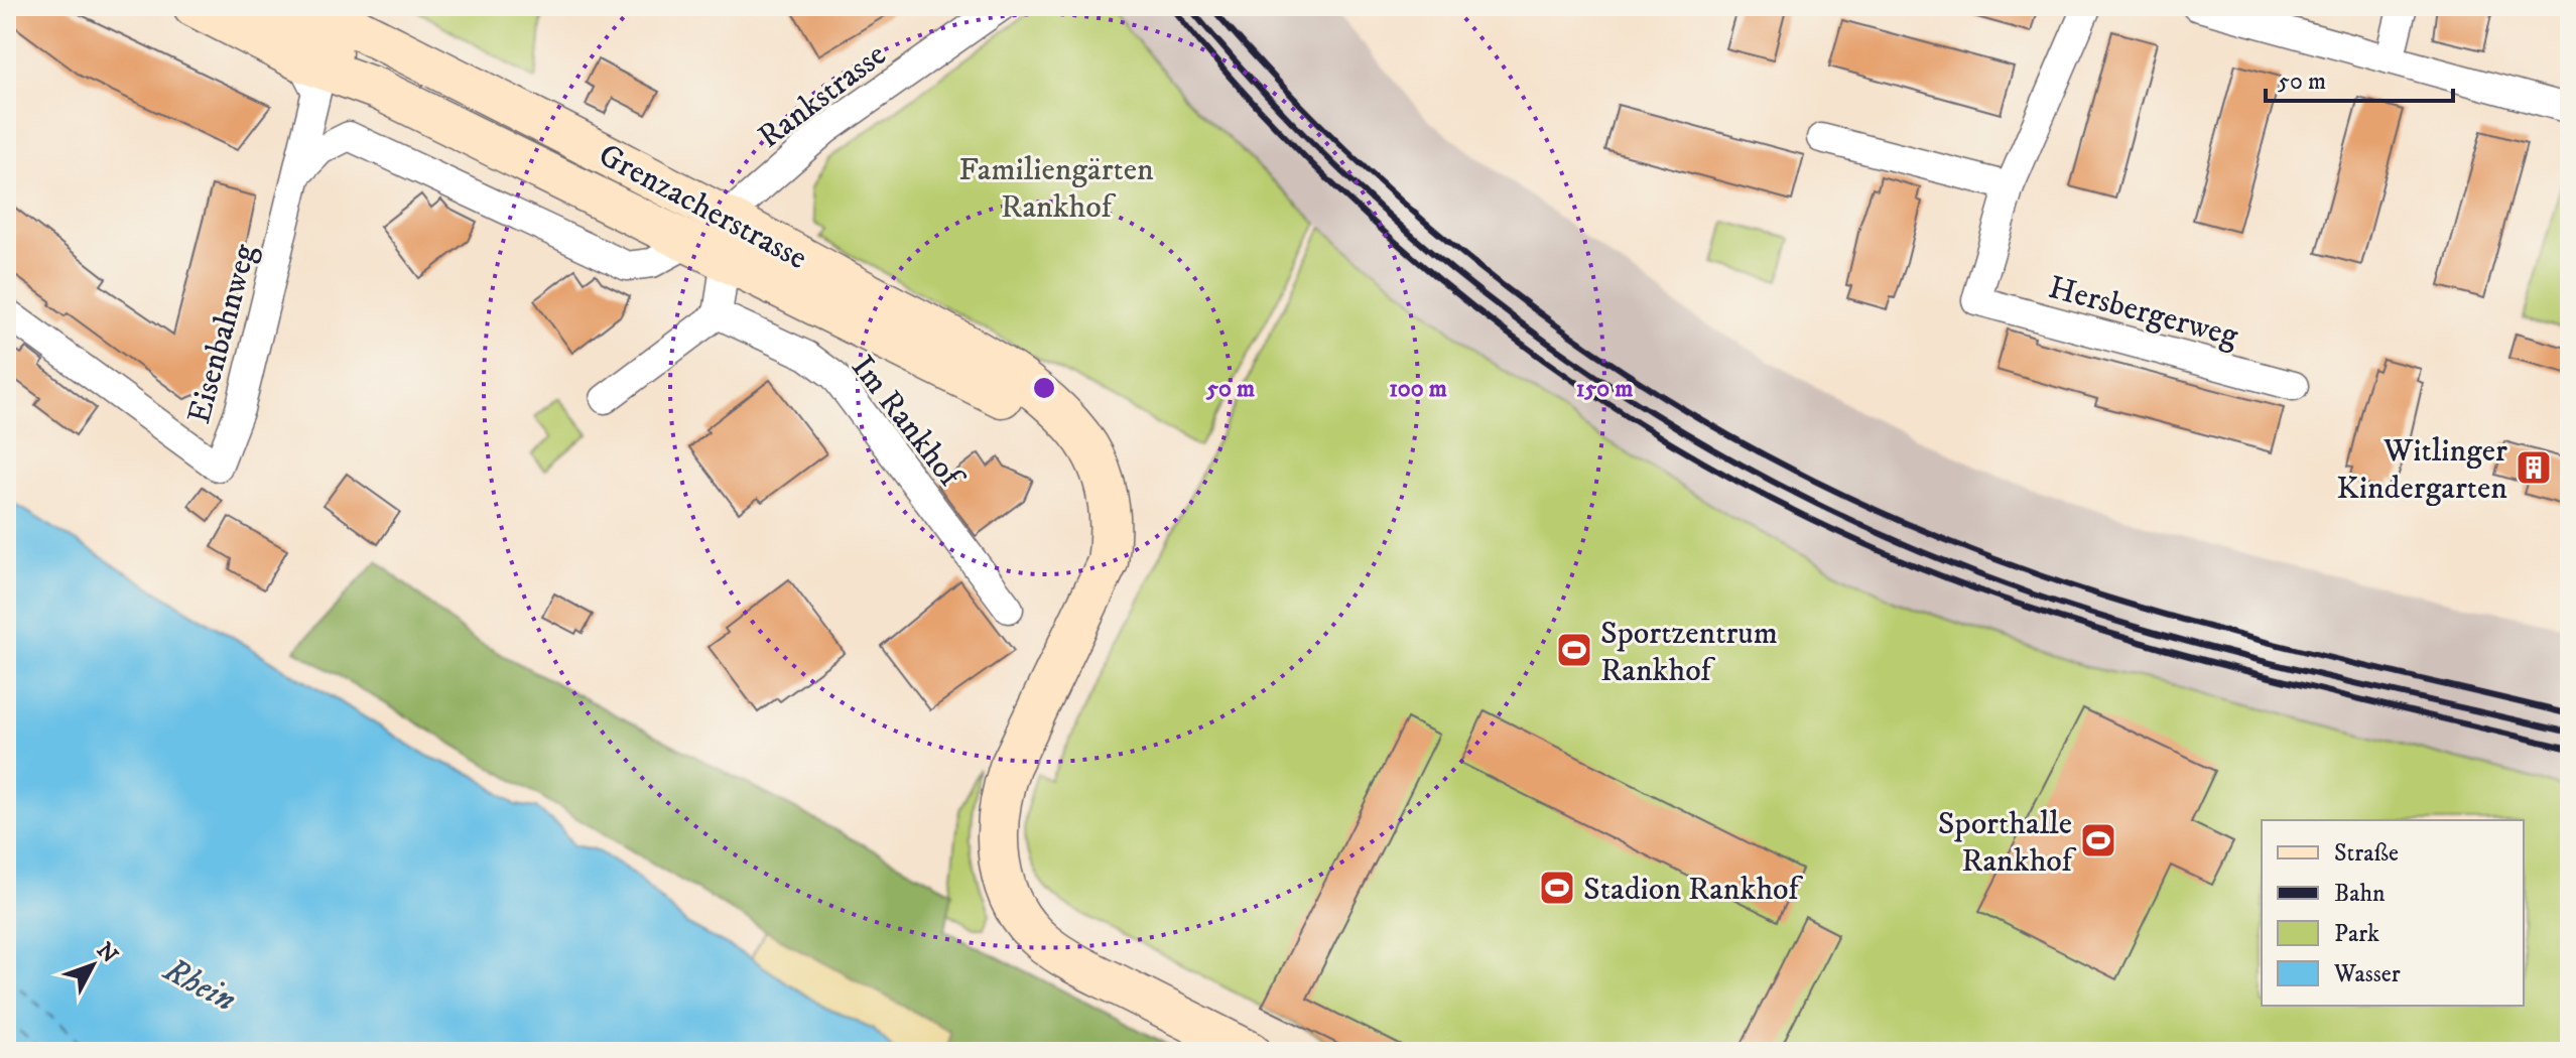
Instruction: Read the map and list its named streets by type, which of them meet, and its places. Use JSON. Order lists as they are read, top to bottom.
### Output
{
  "streets": {
    "main road": ["Grenzacherstrasse"],
    "street": [
      "Rankstrasse",
      "Hersbergerweg",
      "Eisenbahnweg",
      "Im Rankhof"
    ]
  },
  "crossings": [
    ["Rankstrasse", "Grenzacherstrasse"],
    ["Grenzacherstrasse", "Eisenbahnweg"]
  ],
  "water": ["Rhein"],
  "parks": ["Familiengärten Rankhof"],
  "places": {
    "building": ["Witlinger Kindergarten"],
    "sports": ["Sportzentrum Rankhof", "Sporthalle Rankhof", "Stadion Rankhof"]
  },
  "legend": [
    "Straße",
    "Bahn",
    "Park",
    "Wasser"
  ],
  "scale_bar": "50 m",
  "north": "top right",
  "rings": ["50 m", "100 m", "150 m"]
}
